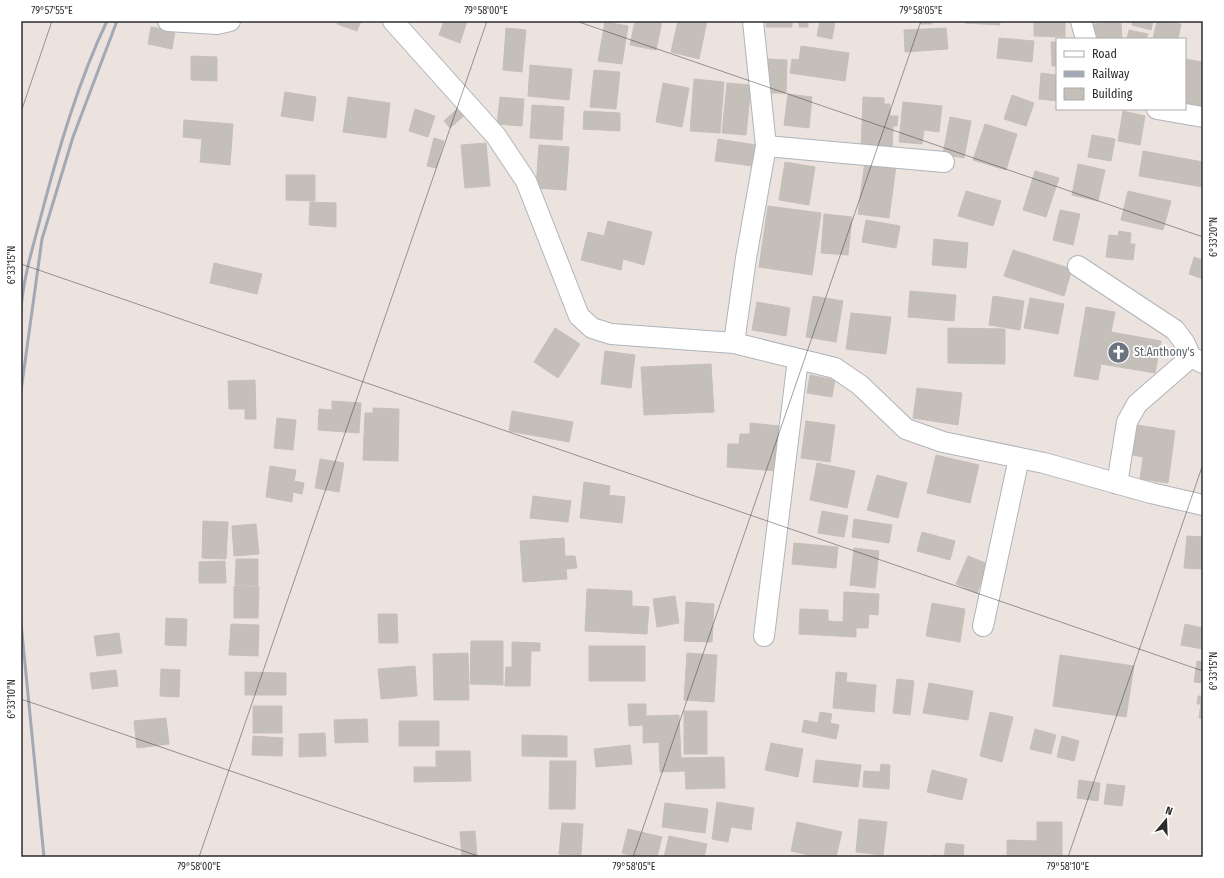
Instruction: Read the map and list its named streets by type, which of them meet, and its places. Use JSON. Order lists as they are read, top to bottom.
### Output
{
  "places": {
    "church": ["St.Anthony's"]
  },
  "legend": ["Road", "Railway", "Building"],
  "north": "top",
  "coordinates": [
    "79°57'55\"E",
    "79°58'00\"E",
    "79°58'05\"E",
    "6°33'20\"N",
    "6°33'15\"N",
    "6°33'10\"N",
    "79°58'10\"E"
  ]
}
